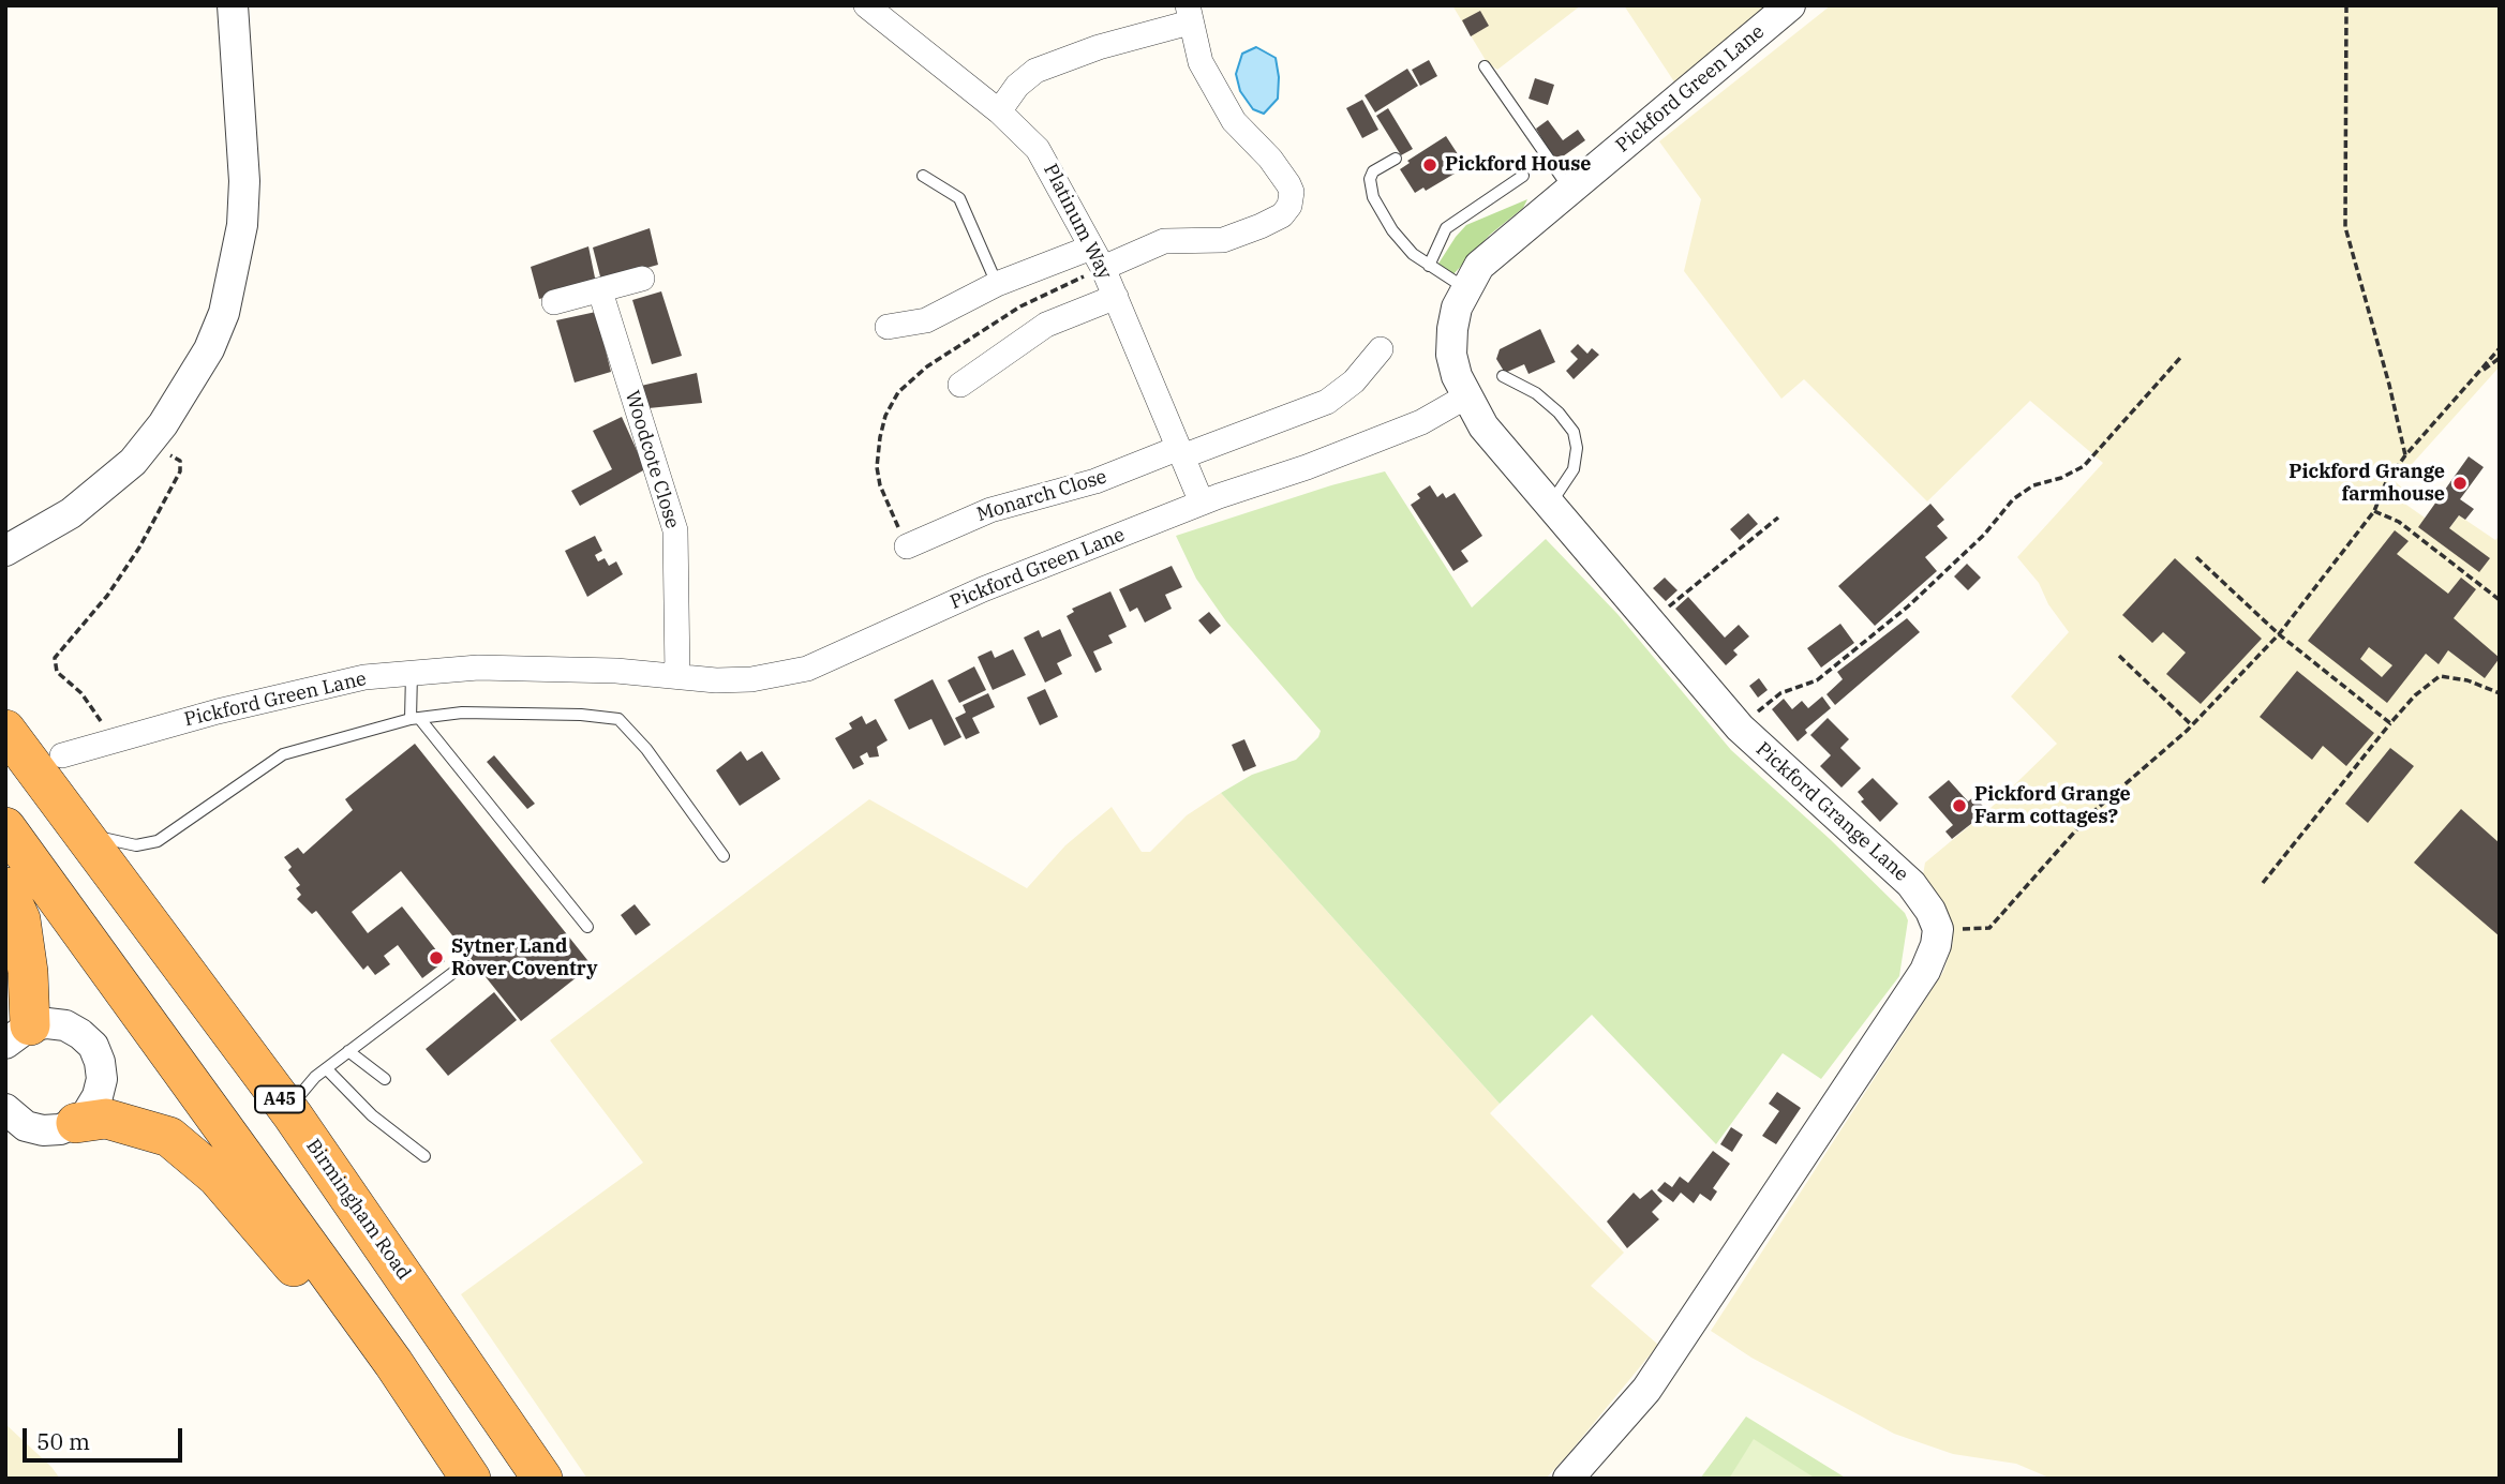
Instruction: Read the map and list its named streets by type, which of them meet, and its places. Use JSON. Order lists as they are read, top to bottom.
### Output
{
  "streets": {
    "highway": ["A45", "Birmingham Road"],
    "street": [
      "Pickford Green Lane",
      "Platinum Way",
      "Woodcote Close",
      "Monarch Close",
      "Pickford Grange Lane"
    ]
  },
  "crossings": [
    ["Pickford Green Lane", "Platinum Way"],
    ["Pickford Green Lane", "Woodcote Close"],
    ["Pickford Green Lane", "Pickford Grange Lane"],
    ["Platinum Way", "Monarch Close"]
  ],
  "places": [
    "Pickford House",
    "Pickford Grange farmhouse",
    "Pickford Grange Farm cottages?",
    "Sytner Land Rover Coventry"
  ],
  "scale_bar": "50 m"
}
